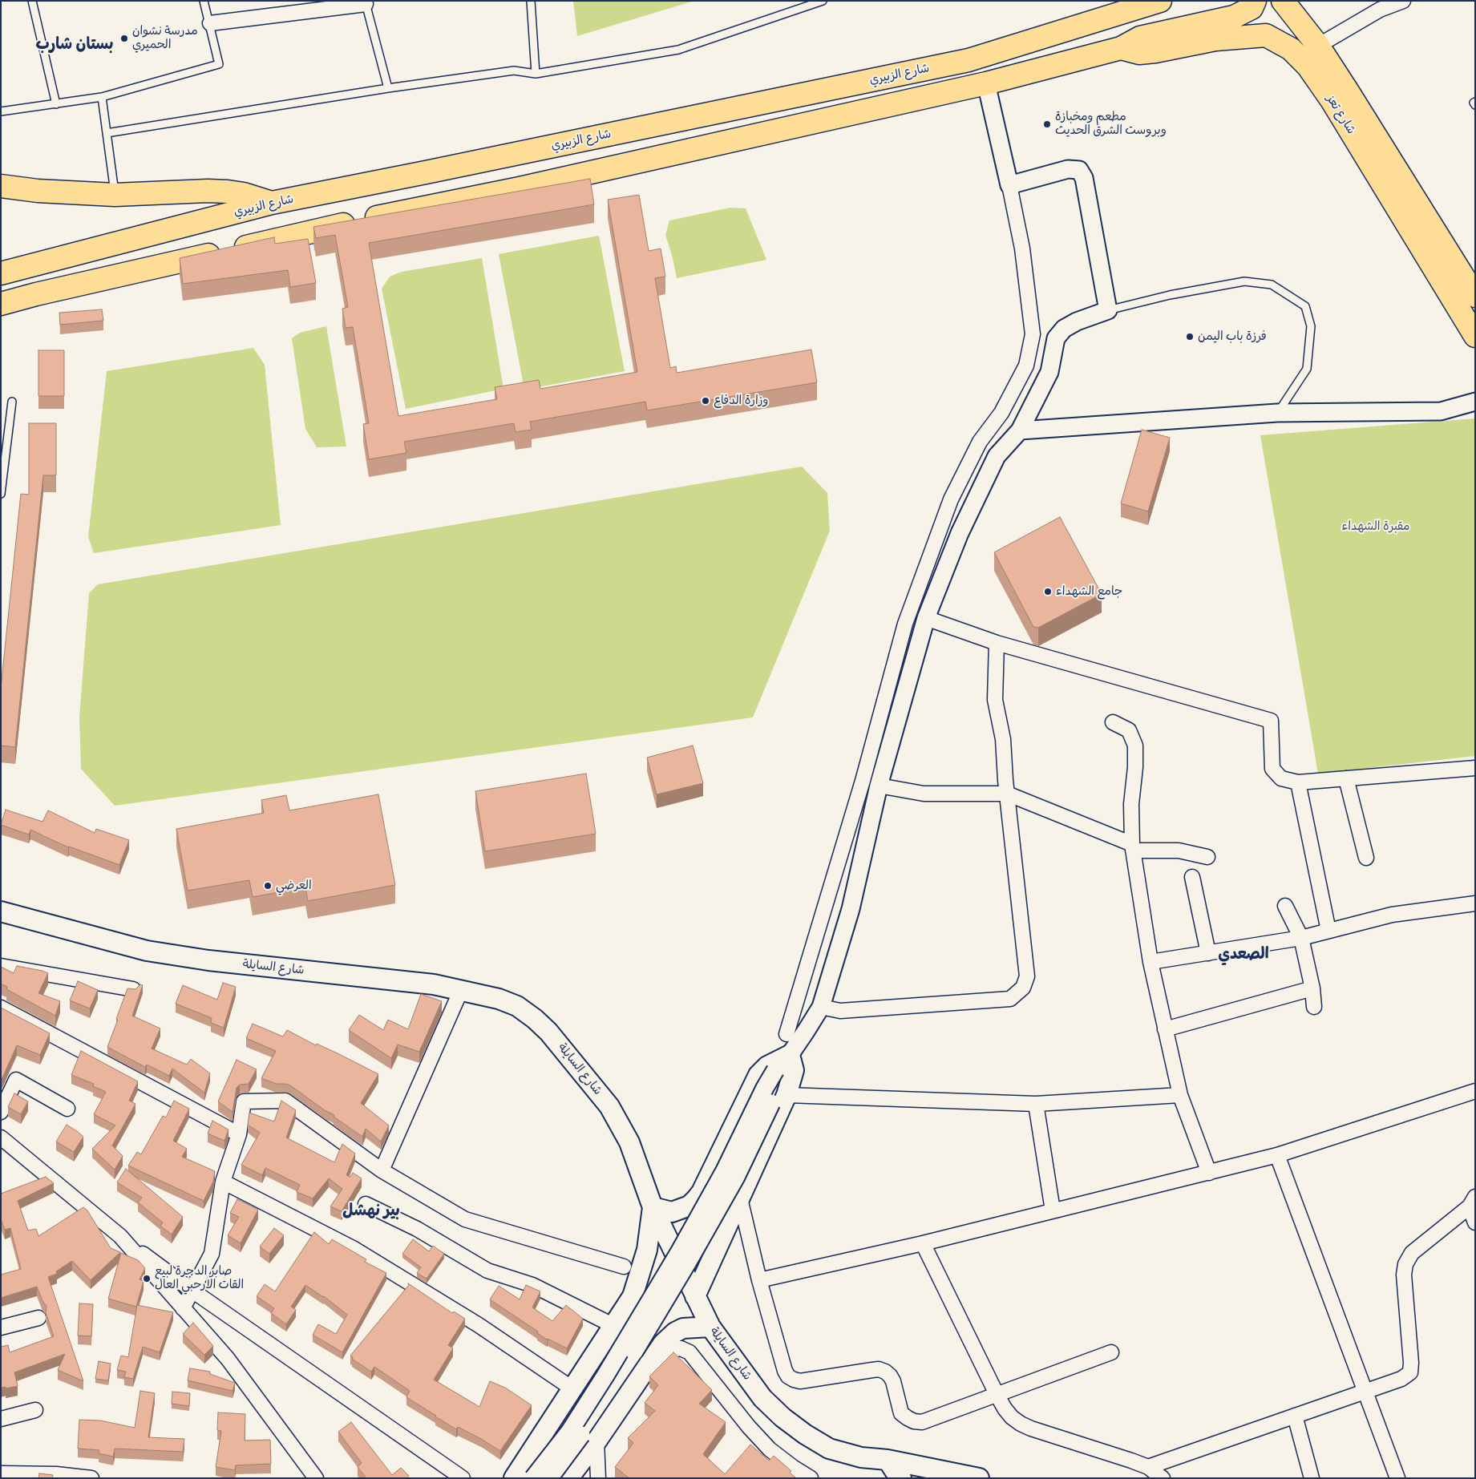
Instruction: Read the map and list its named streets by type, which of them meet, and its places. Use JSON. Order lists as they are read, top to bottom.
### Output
{
  "streets": {
    "main road": ["شارع الزبيري", "شارع تعز", "شارع السايلة"]
  },
  "districts": ["بستان شارب", "الصعدي", "بير نهشل"],
  "parks": ["مقبرة الشهداء"],
  "places": [
    "مدرسة نشوان الحميري",
    "مطعم ومخبازة وبروست الشرق الحديث",
    "فرزة باب اليمن",
    "وزارة الدفاع",
    "جامع الشهداء",
    "العرضي",
    "صابر الدجرة لبيع القات الارحبي العال"
  ]
}
